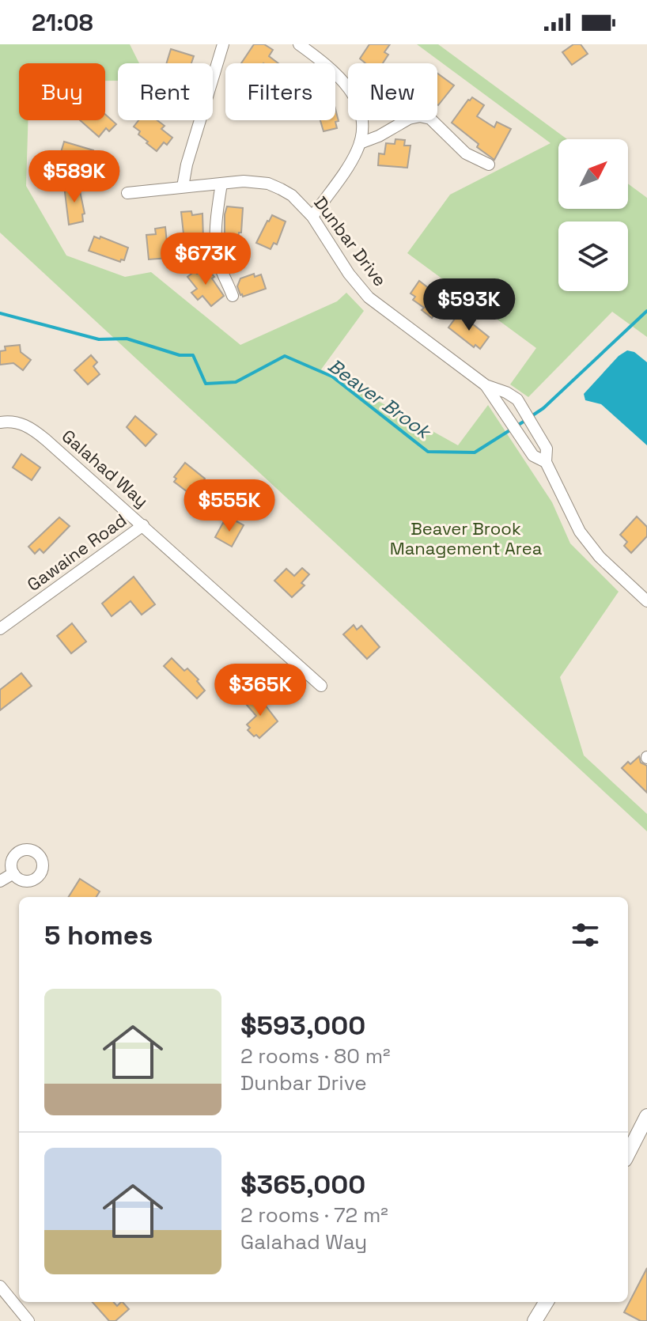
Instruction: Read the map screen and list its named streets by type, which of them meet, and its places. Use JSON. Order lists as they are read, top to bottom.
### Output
{
  "streets": {
    "street": ["Dunbar Drive", "Galahad Way", "Gawaine Road"]
  },
  "crossings": [
    ["Galahad Way", "Gawaine Road"]
  ],
  "water": ["Beaver Brook"],
  "parks": ["Beaver Brook Management Area"],
  "north": "top right",
  "page": {
    "status": "21:08",
    "chip": [
      "Buy",
      "Rent",
      "Filters",
      "New"
    ],
    "price": [
      "$589K",
      "$673K",
      "$593K",
      "$555K",
      "$365K"
    ],
    "heading": "5 homes",
    "list": [
      {
        "name": "$593,000",
        "note": "2 rooms · 80 m² · Dunbar Drive"
      },
      {
        "name": "$365,000",
        "note": "2 rooms · 72 m² · Galahad Way"
      }
    ]
  }
}
